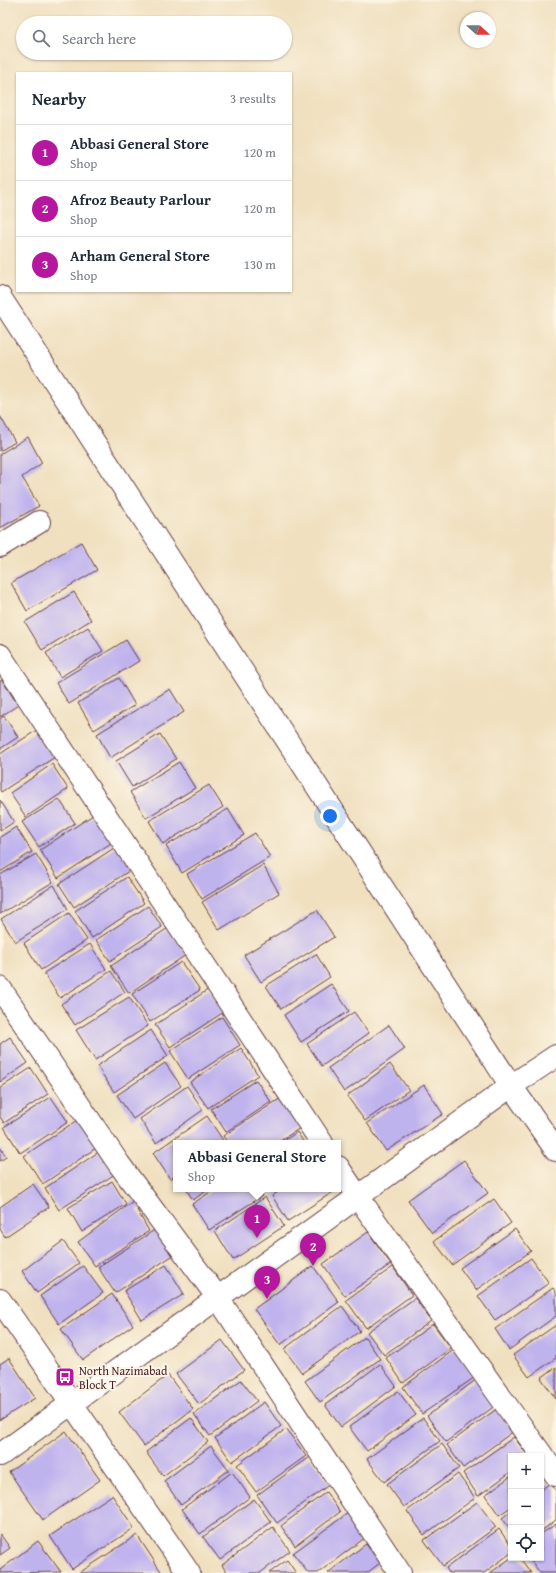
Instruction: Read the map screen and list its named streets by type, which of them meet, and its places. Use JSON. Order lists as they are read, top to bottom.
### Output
{
  "places": {
    "bus stop": ["North Nazimabad Block T"]
  },
  "north": "right",
  "page": {
    "search": "Search here",
    "heading": ["Nearby", "3 results"],
    "list": [
      {
        "mark": "1",
        "name": "Abbasi General Store",
        "note": "Shop",
        "value": "120 m"
      },
      {
        "mark": "2",
        "name": "Afroz Beauty Parlour",
        "note": "Shop",
        "value": "120 m"
      },
      {
        "mark": "3",
        "name": "Arham General Store",
        "note": "Shop",
        "value": "130 m"
      }
    ],
    "popup": ["Abbasi General Store", "Shop"],
    "pins": ["1", "2", "3"],
    "map_buttons": ["+", "−"]
  }
}
